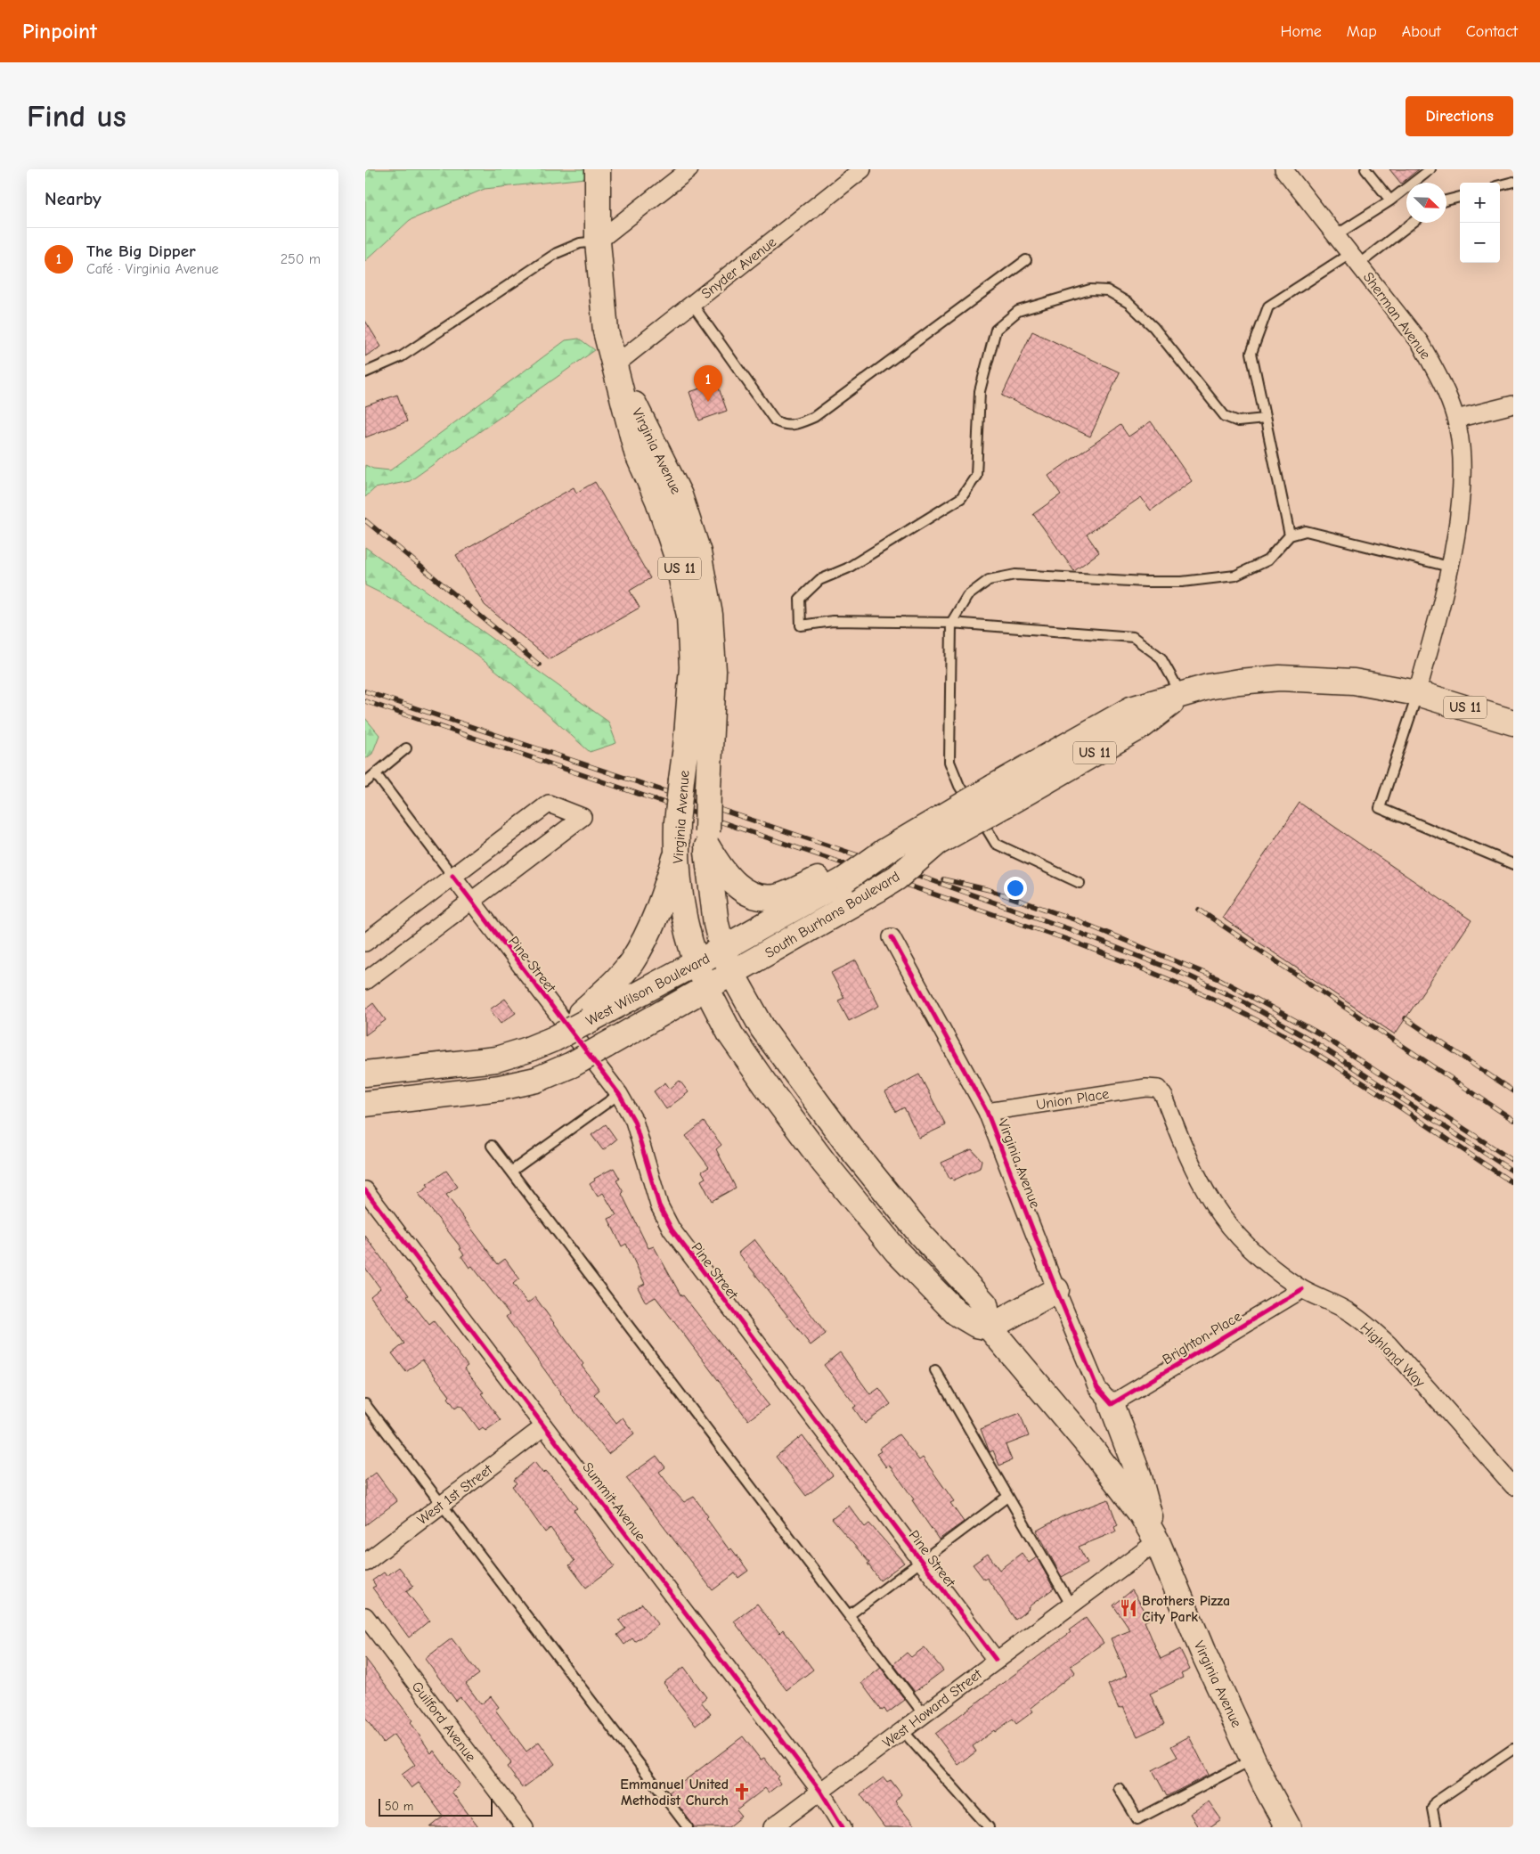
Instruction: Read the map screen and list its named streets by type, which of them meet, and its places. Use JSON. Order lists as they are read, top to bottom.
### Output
{
  "streets": {
    "main road": [
      "Virginia Avenue",
      "US 11",
      "South Burhans Boulevard",
      "West Wilson Boulevard"
    ],
    "street": [
      "Snyder Avenue",
      "Sherman Avenue",
      "Pine Street",
      "Union Place",
      "Brighton Place",
      "Highland Way",
      "West 1st Street",
      "Summit Avenue",
      "West Howard Street",
      "Guilford Avenue"
    ]
  },
  "crossings": [
    ["Snyder Avenue", "Virginia Avenue"],
    ["Sherman Avenue", "South Burhans Boulevard"],
    ["Virginia Avenue", "South Burhans Boulevard"],
    ["Virginia Avenue", "West Wilson Boulevard"],
    ["Virginia Avenue", "Union Place"],
    ["Virginia Avenue", "Brighton Place"],
    ["Virginia Avenue", "West Howard Street"],
    ["South Burhans Boulevard", "West Wilson Boulevard"],
    ["Pine Street", "West Howard Street"],
    ["Union Place", "Highland Way"],
    ["Brighton Place", "Highland Way"],
    ["West 1st Street", "Summit Avenue"],
    ["Summit Avenue", "West Howard Street"]
  ],
  "places": {
    "restaurant": ["Brothers Pizza City Park"],
    "church": ["Emmanuel United Methodist Church"]
  },
  "scale_bar": "50 m",
  "north": "bottom right",
  "page": {
    "header": "Pinpoint",
    "nav": [
      "Home",
      "Map",
      "About",
      "Contact"
    ],
    "buttons": "Directions",
    "title": "Find us",
    "heading": "Nearby",
    "map_buttons": ["+", "−"],
    "list": [
      {
        "mark": "1",
        "name": "The Big Dipper",
        "note": "Café · Virginia Avenue",
        "value": "250 m"
      }
    ],
    "pins": "1",
    "scale": "50 m"
  }
}
